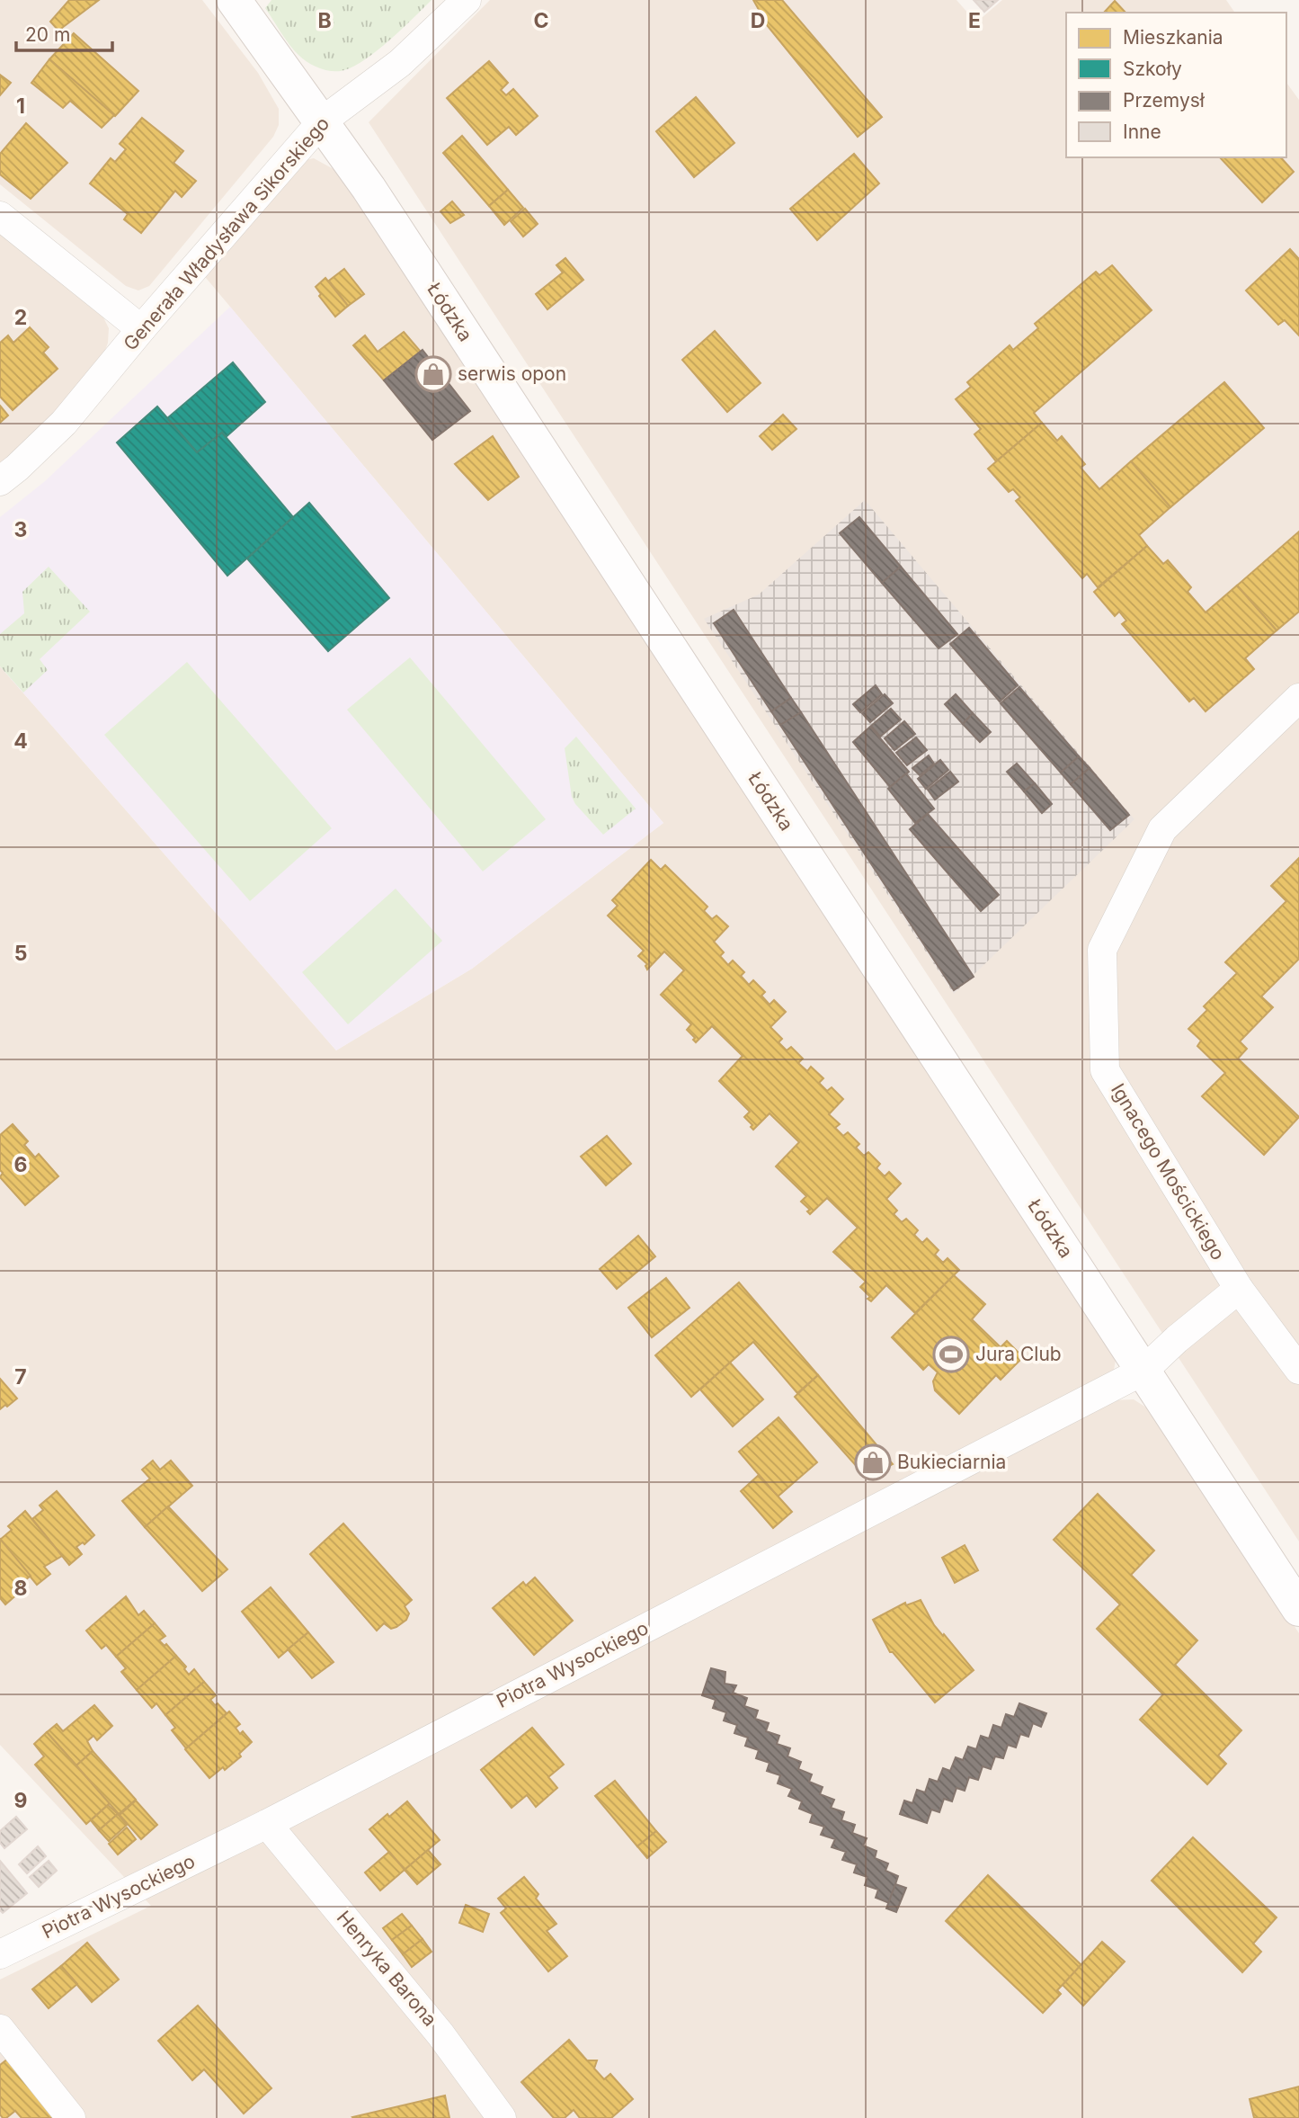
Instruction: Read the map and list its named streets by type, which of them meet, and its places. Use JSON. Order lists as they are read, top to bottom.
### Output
{
  "streets": {
    "street": [
      "Generała Władysława Sikorskiego",
      "Łódzka",
      "Ignacego Mościckiego",
      "Piotra Wysockiego",
      "Henryka Barona"
    ]
  },
  "crossings": [
    ["Generała Władysława Sikorskiego", "Łódzka"],
    ["Łódzka", "Piotra Wysockiego"],
    ["Piotra Wysockiego", "Henryka Barona"]
  ],
  "places": {
    "shop": ["serwis opon", "Bukieciarnia"],
    "sports": ["Jura Club"]
  },
  "legend": [
    "Mieszkania",
    "Szkoły",
    "Przemysł",
    "Inne"
  ],
  "scale_bar": "20 m",
  "grid": {
    "columns": [
      "B",
      "C",
      "D",
      "E"
    ],
    "rows": [
      "1",
      "2",
      "3",
      "4",
      "5",
      "6",
      "7",
      "8",
      "9"
    ]
  }
}
